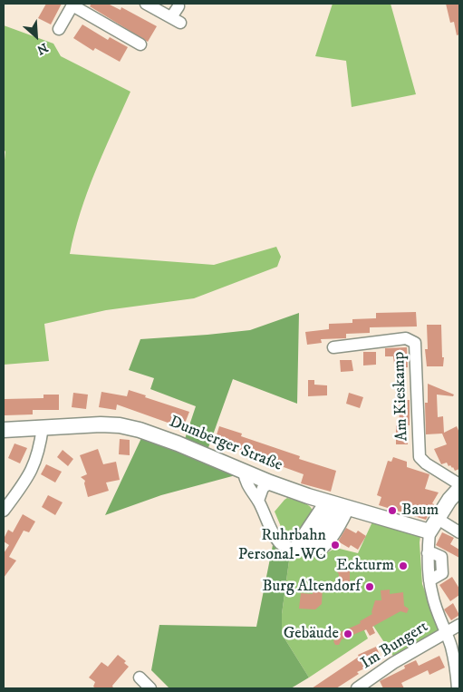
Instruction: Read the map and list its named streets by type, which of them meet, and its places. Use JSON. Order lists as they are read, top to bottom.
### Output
{
  "streets": {
    "main road": ["Dumberger Straße"],
    "street": ["Am Kieskamp", "Im Bungert"]
  },
  "places": [
    "Baum",
    "Ruhrbahn Personal-WC",
    "Eckturm",
    "Burg Altendorf",
    "Gebäude"
  ],
  "north": "bottom right"
}
